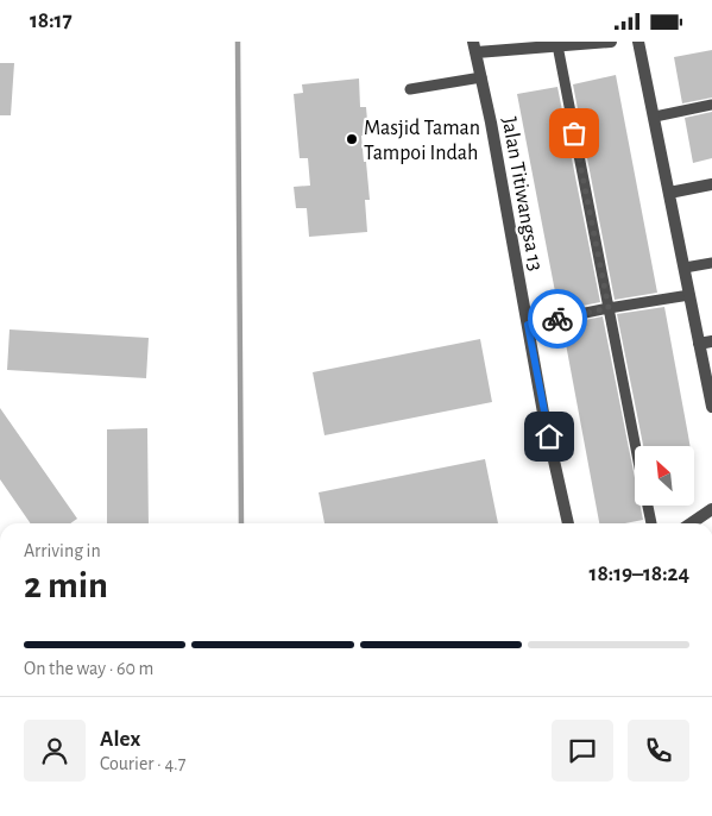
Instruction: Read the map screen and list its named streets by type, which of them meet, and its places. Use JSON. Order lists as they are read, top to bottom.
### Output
{
  "streets": {
    "street": ["Jalan Titiwangsa 13"]
  },
  "places": ["Masjid Taman Tampoi Indah"],
  "north": "top left",
  "page": {
    "status": "18:17",
    "heading": ["2 min", "Arriving in", "18:19–18:24"],
    "panel": ["Alex", "Courier · 4.7"],
    "bar": "On the way · 60 m"
  }
}
